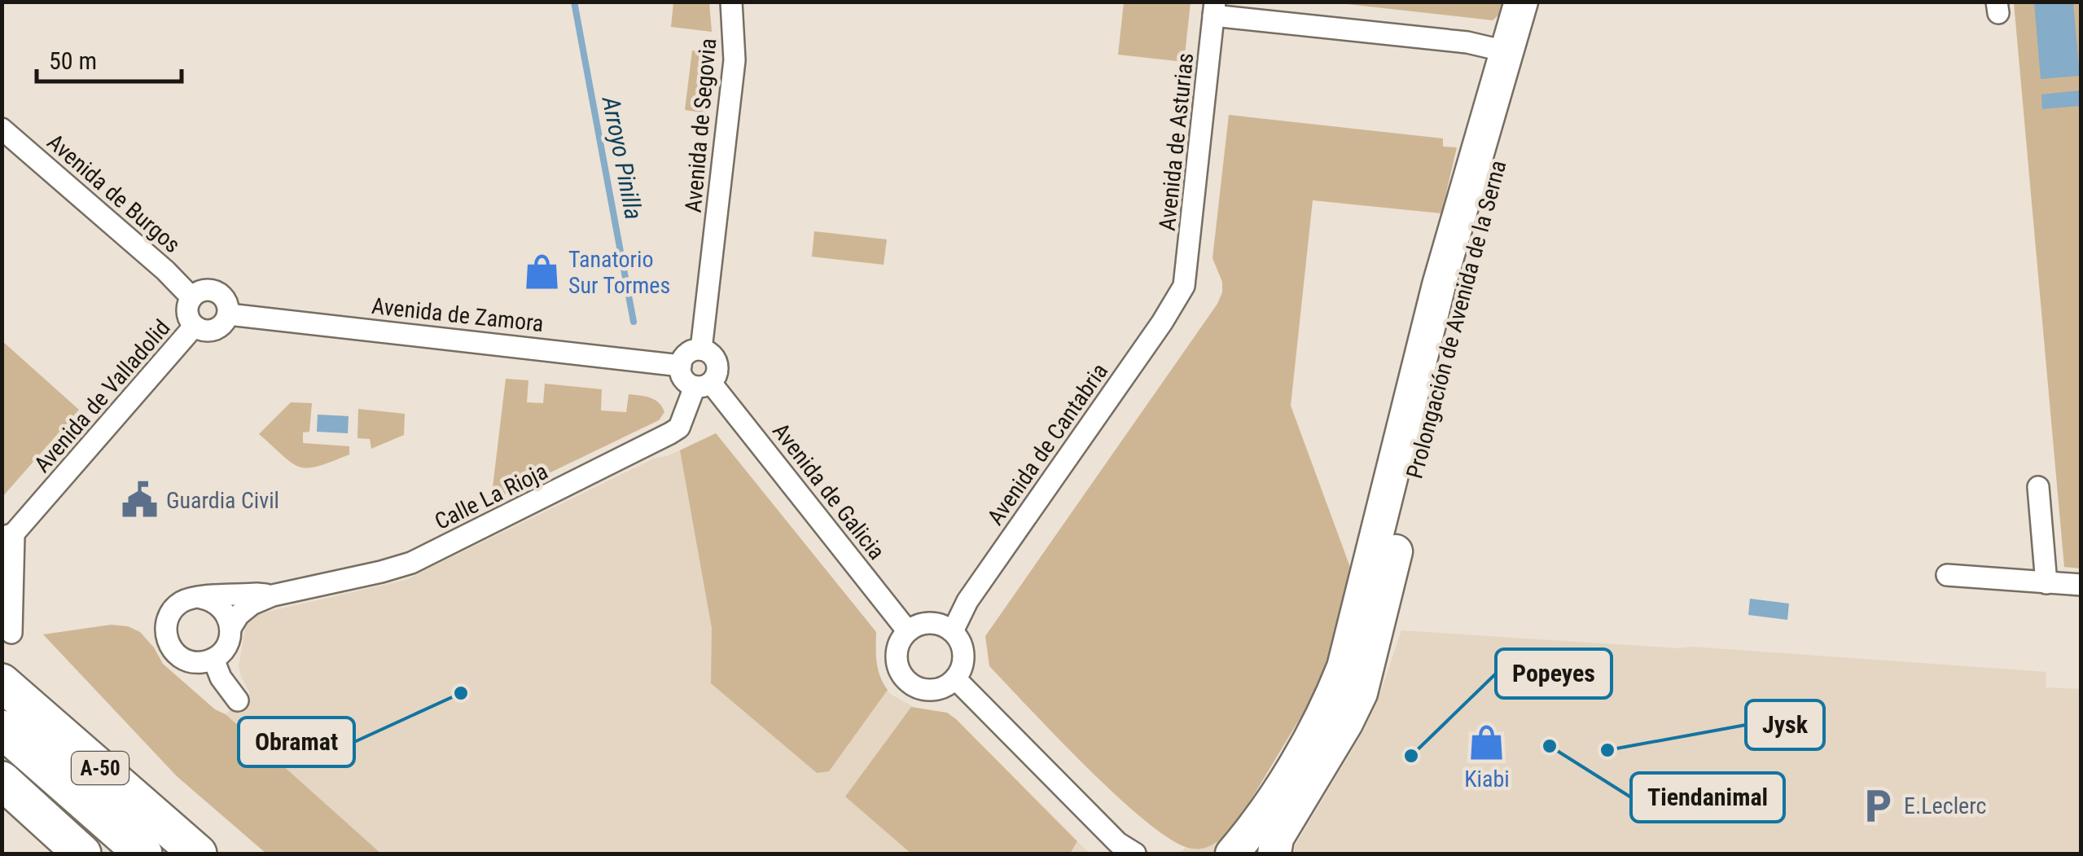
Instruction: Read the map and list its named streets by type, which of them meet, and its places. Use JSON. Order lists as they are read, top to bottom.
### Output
{
  "streets": {
    "highway": ["A-50"],
    "main road": ["Prolongación de Avenida de la Serna"],
    "street": [
      "Avenida de Segovia",
      "Avenida de Asturias",
      "Avenida de Burgos",
      "Avenida de Zamora",
      "Avenida de Valladolid",
      "Avenida de Cantabria",
      "Avenida de Galicia",
      "Calle La Rioja"
    ]
  },
  "crossings": [
    ["Avenida de Segovia", "Avenida de Zamora"],
    ["Avenida de Segovia", "Avenida de Galicia"],
    ["Avenida de Segovia", "Calle La Rioja"],
    ["Avenida de Asturias", "Avenida de Cantabria"],
    ["Avenida de Burgos", "Avenida de Zamora"],
    ["Avenida de Burgos", "Avenida de Valladolid"],
    ["Avenida de Zamora", "Avenida de Valladolid"],
    ["Avenida de Zamora", "Avenida de Galicia"],
    ["Avenida de Zamora", "Calle La Rioja"],
    ["Avenida de Cantabria", "Avenida de Galicia"],
    ["Avenida de Galicia", "Calle La Rioja"]
  ],
  "water": ["Arroyo Pinilla"],
  "places": {
    "shop": ["Tanatorio Sur Tormes", "Kiabi"],
    "public building": ["Guardia Civil"],
    "other": [
      "Obramat",
      "Tiendanimal",
      "Jysk",
      "Popeyes"
    ],
    "parking": ["E.Leclerc"]
  },
  "scale_bar": "50 m"
}
